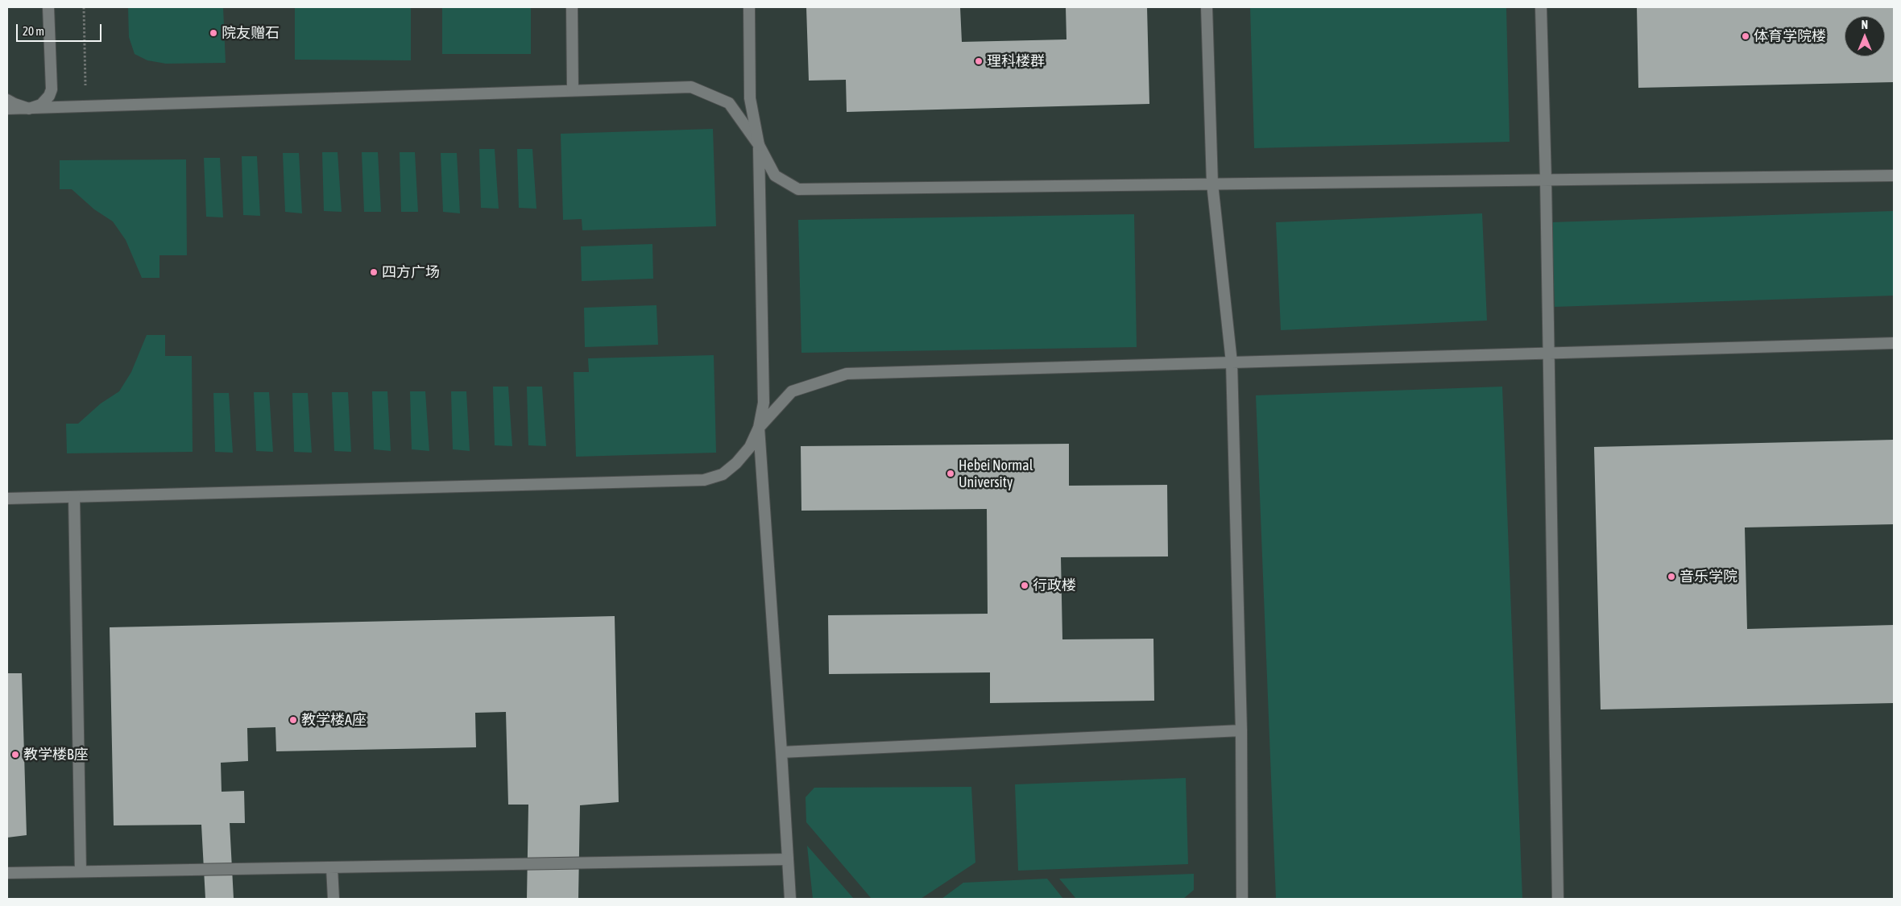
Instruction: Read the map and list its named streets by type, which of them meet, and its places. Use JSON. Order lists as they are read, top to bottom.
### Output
{
  "places": [
    "院友赠石",
    "体育学院楼",
    "理科楼群",
    "四方广场",
    "Hebei Normal University",
    "音乐学院",
    "行政楼",
    "教学楼A座",
    "教学楼B座"
  ],
  "scale_bar": "20 m",
  "north": "top"
}
